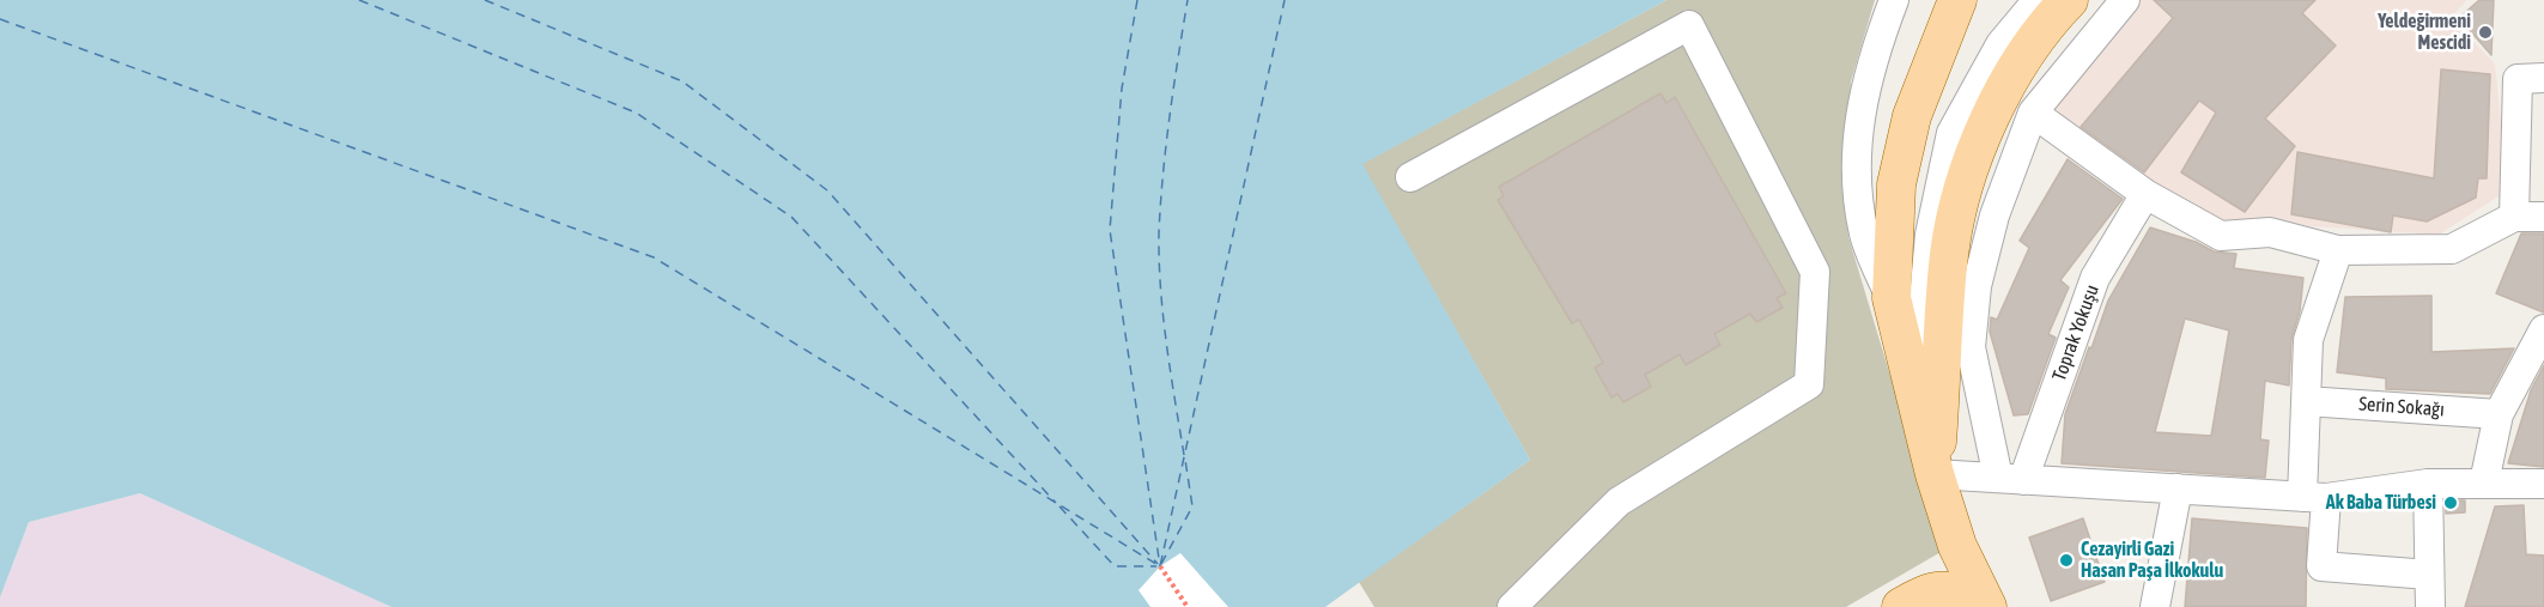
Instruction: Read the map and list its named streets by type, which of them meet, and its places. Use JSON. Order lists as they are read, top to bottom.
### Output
{
  "streets": {
    "street": ["Toprak Yokuşu", "Serin Sokağı"]
  },
  "places": ["Yeldeğirmeni Mescidi", "Ak Baba Türbesi", "Cezayirli Gazi Hasan Paşa İlkokulu"]
}
